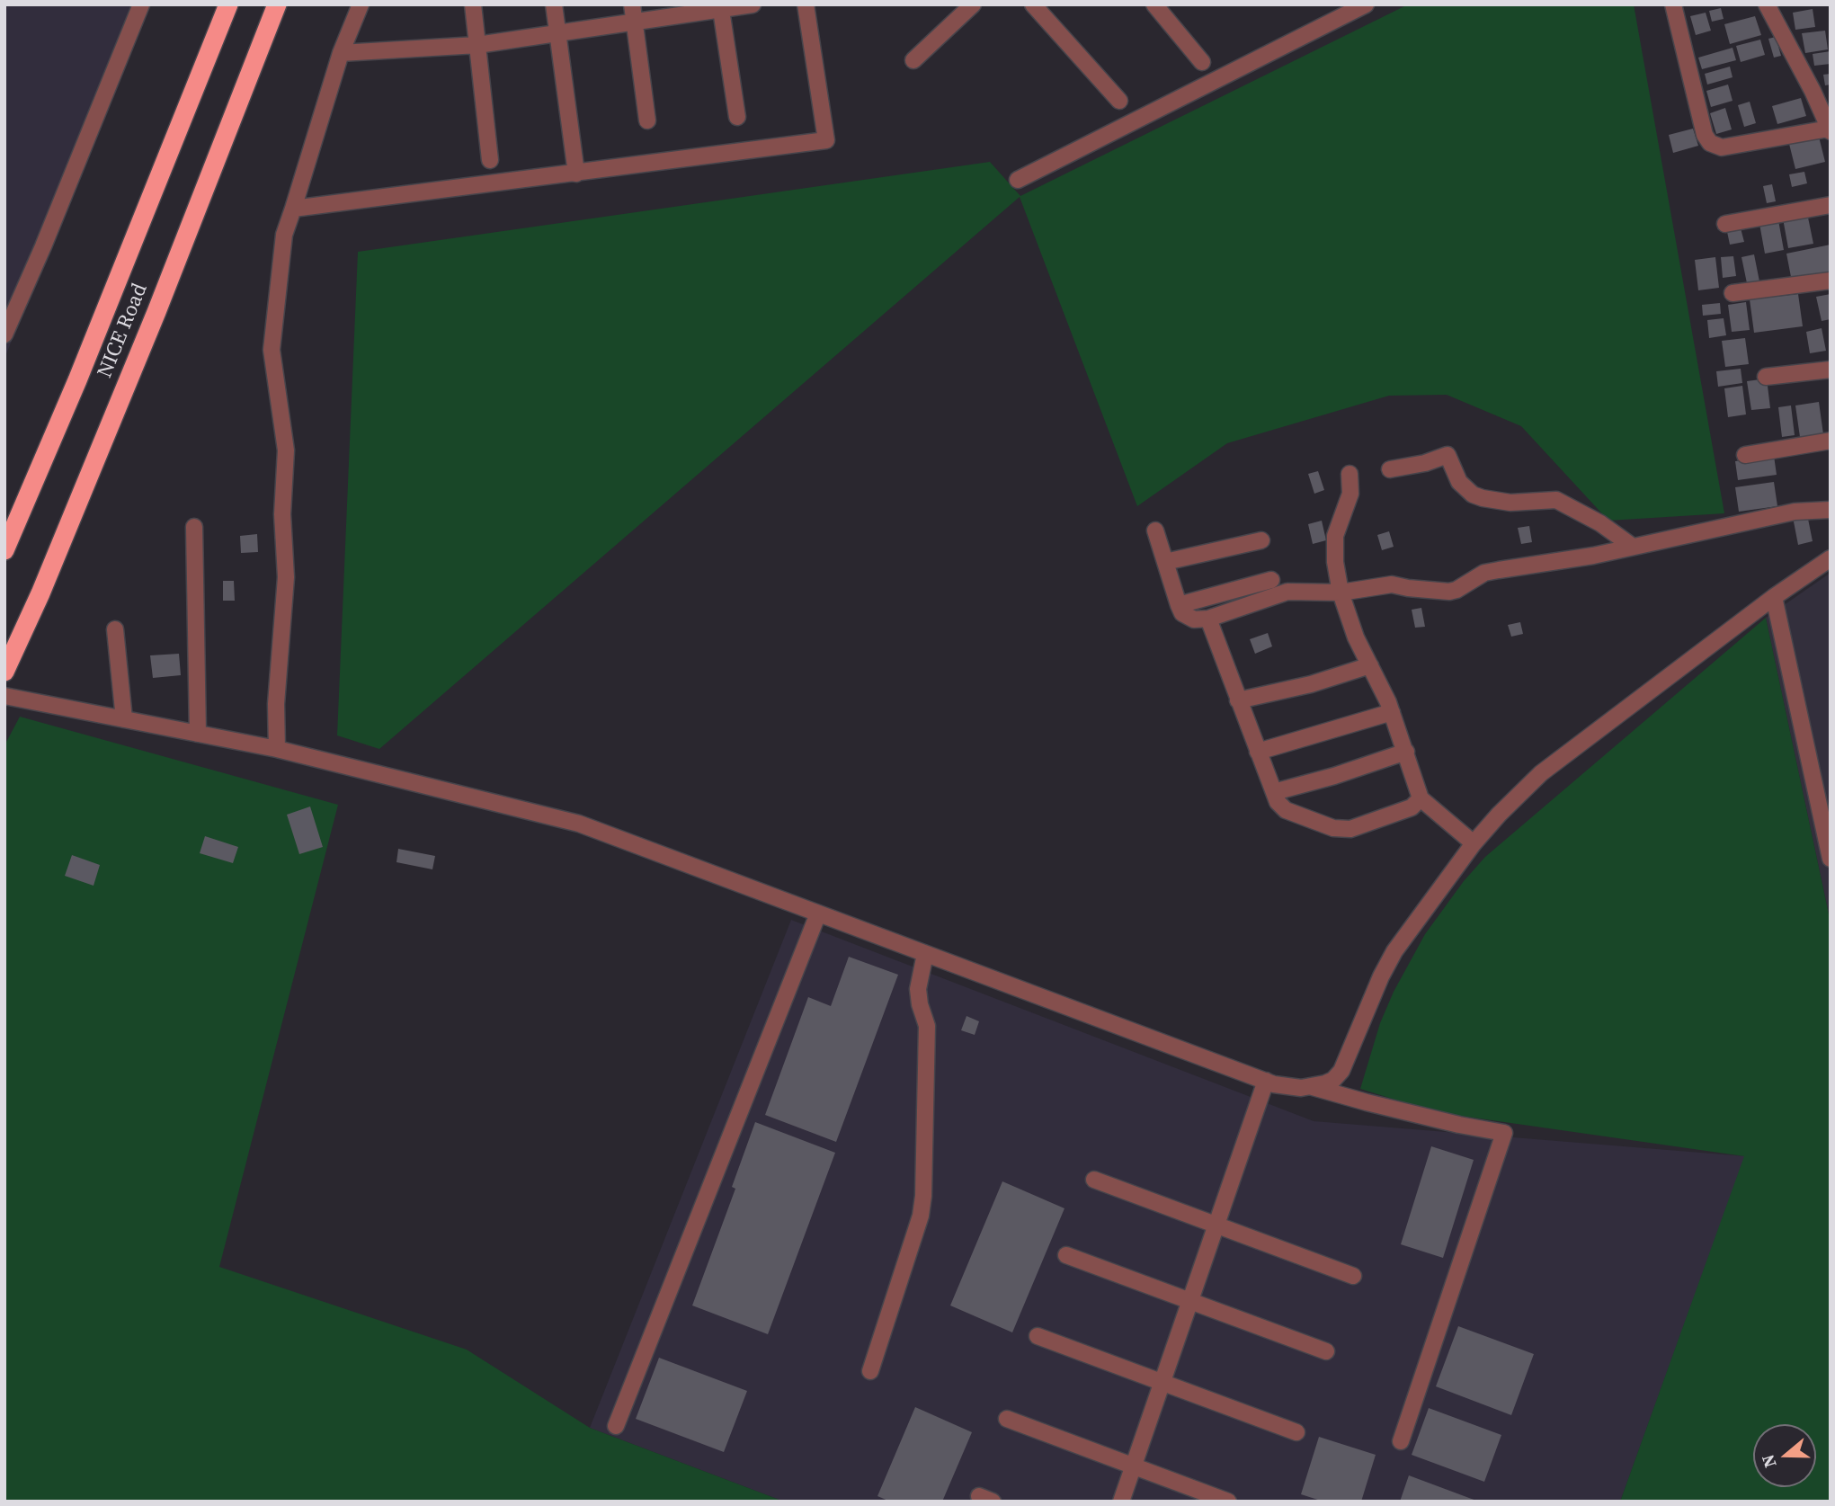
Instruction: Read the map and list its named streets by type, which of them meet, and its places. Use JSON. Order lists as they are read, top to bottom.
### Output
{
  "streets": {
    "highway": ["NICE Road"]
  },
  "north": "left"
}
